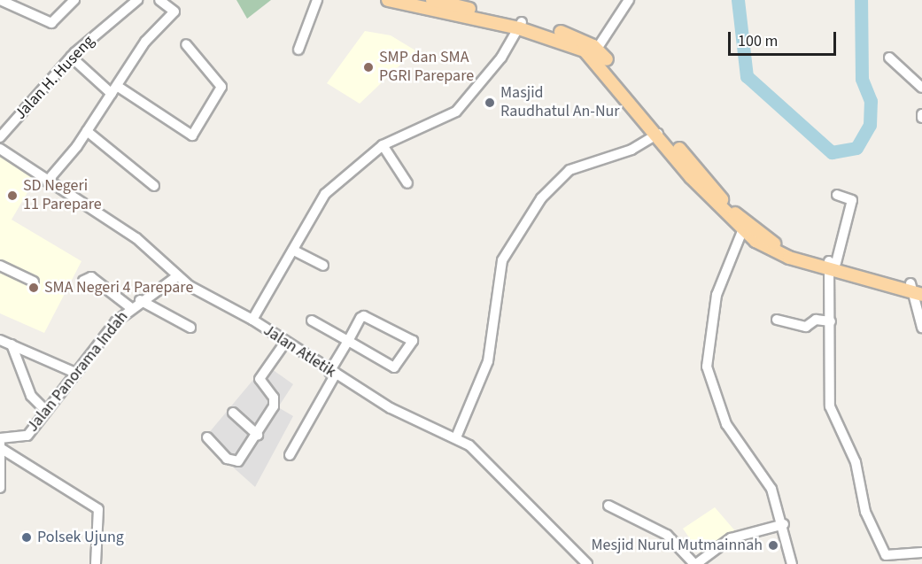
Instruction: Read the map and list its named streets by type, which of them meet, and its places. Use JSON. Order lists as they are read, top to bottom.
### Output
{
  "streets": {
    "street": ["Jalan H. Huseng", "Jalan Atletik", "Jalan Panorama Indah"]
  },
  "crossings": [
    ["Jalan Atletik", "Jalan Panorama Indah"]
  ],
  "places": [
    "SMP dan SMA PGRI Parepare",
    "Masjid Raudhatul An-Nur",
    "SD Negeri 11 Parepare",
    "SMA Negeri 4 Parepare",
    "Polsek Ujung",
    "Mesjid Nurul Mutmainnah"
  ],
  "scale_bar": "100 m"
}
